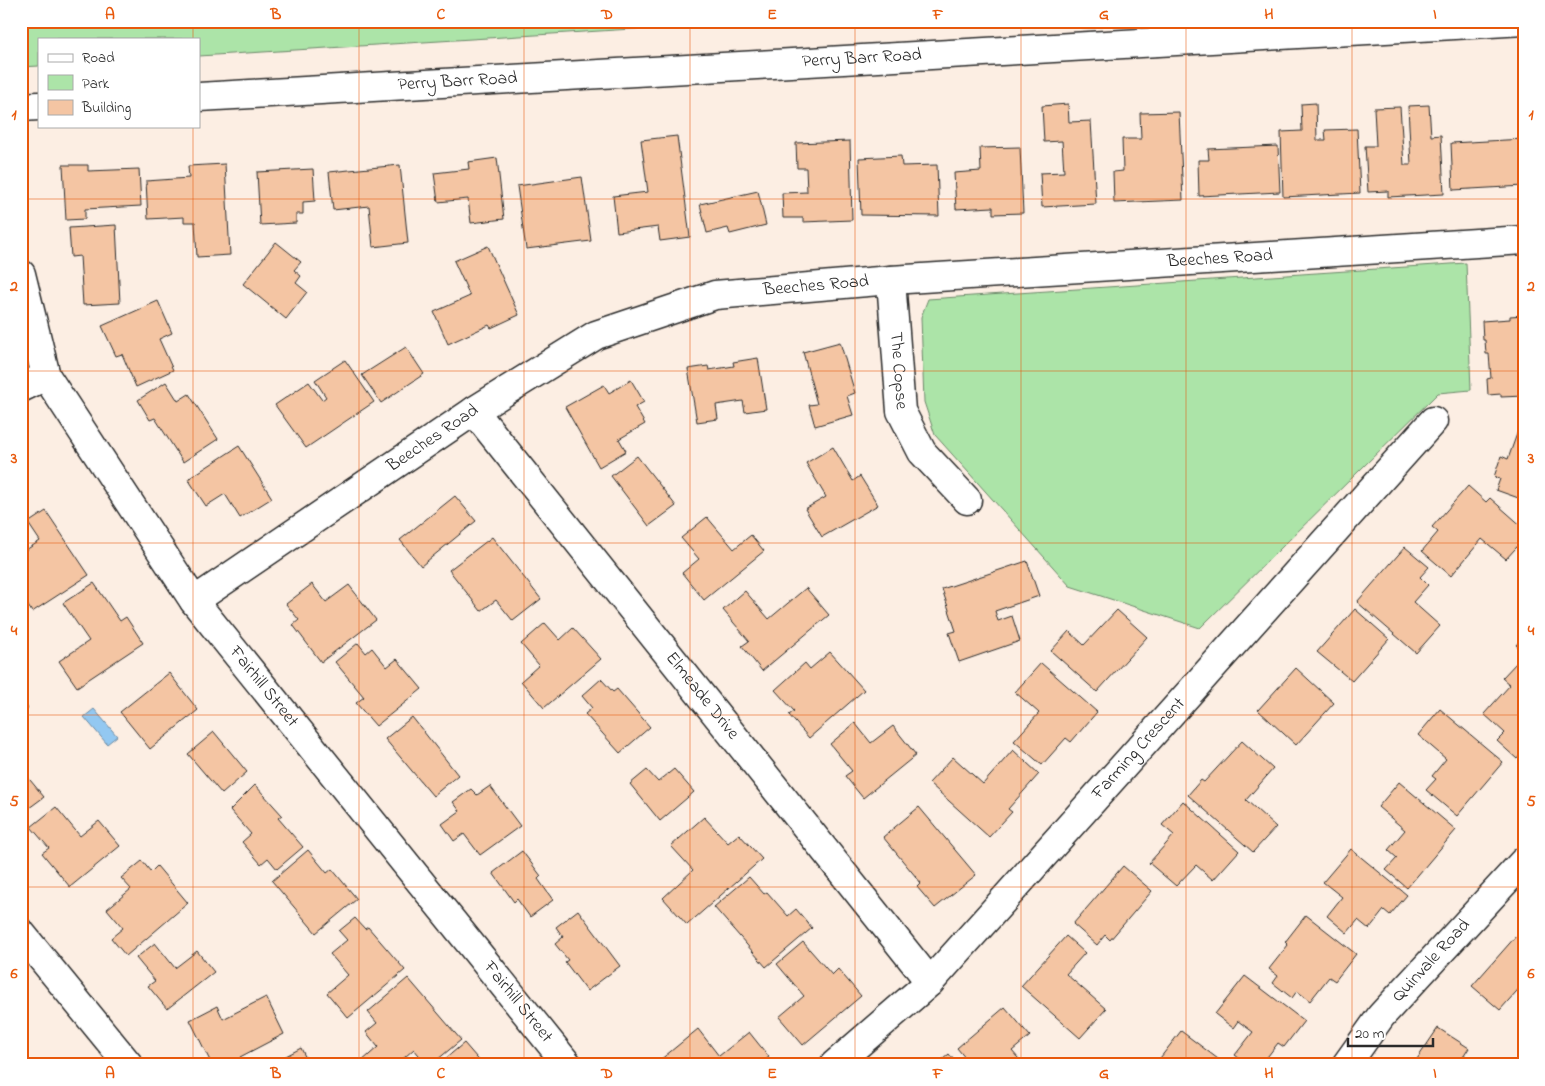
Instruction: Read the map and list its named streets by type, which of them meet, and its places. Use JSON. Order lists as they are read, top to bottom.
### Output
{
  "streets": {
    "street": [
      "Perry Barr Road",
      "Beeches Road",
      "The Copse",
      "Fairhill Street",
      "Elmeade Drive",
      "Farming Crescent",
      "Quinvale Road"
    ]
  },
  "crossings": [
    ["Beeches Road", "The Copse"],
    ["Beeches Road", "Fairhill Street"],
    ["Beeches Road", "Elmeade Drive"],
    ["Elmeade Drive", "Farming Crescent"]
  ],
  "legend": ["Road", "Park", "Building"],
  "scale_bar": "20 m",
  "grid": {
    "columns": [
      "A",
      "B",
      "C",
      "D",
      "E",
      "F",
      "G",
      "H",
      "I"
    ],
    "rows": [
      "1",
      "2",
      "3",
      "4",
      "5",
      "6"
    ]
  }
}
